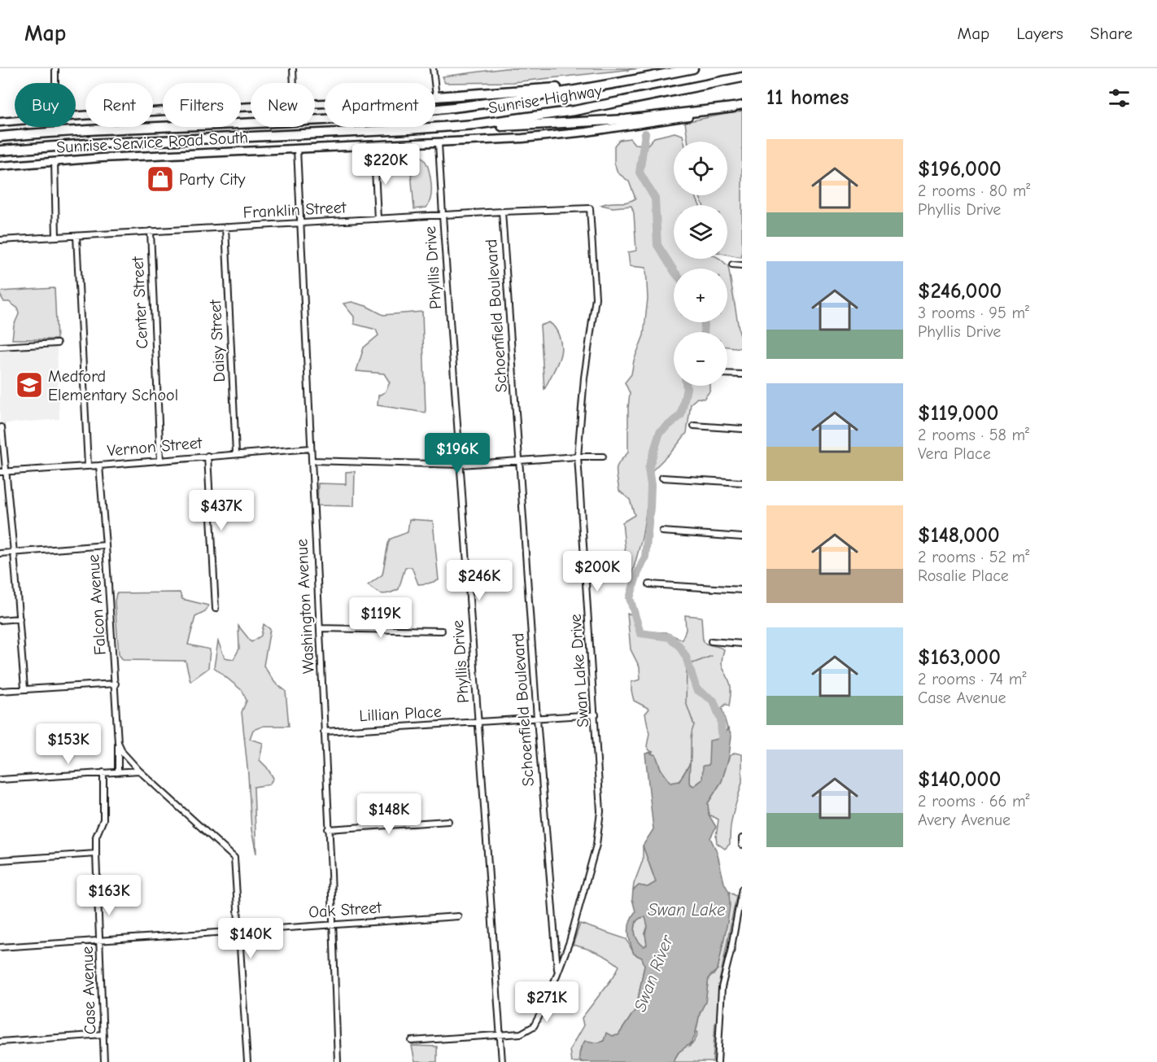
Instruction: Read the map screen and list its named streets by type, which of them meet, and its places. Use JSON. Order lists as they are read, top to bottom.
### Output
{
  "streets": {
    "highway": ["Sunrise Highway"],
    "main road": ["Sunrise Service Road South"],
    "street": [
      "Franklin Street",
      "Phyllis Drive",
      "Center Street",
      "Schoenfield Boulevard",
      "Daisy Street",
      "Vernon Street",
      "Falcon Avenue",
      "Washington Avenue",
      "Swan Lake Drive",
      "Lillian Place",
      "Oak Street",
      "Case Avenue"
    ]
  },
  "crossings": [
    ["Sunrise Service Road South", "Phyllis Drive"],
    ["Sunrise Service Road South", "Washington Avenue"],
    ["Franklin Street", "Phyllis Drive"],
    ["Franklin Street", "Center Street"],
    ["Franklin Street", "Schoenfield Boulevard"],
    ["Franklin Street", "Daisy Street"],
    ["Franklin Street", "Washington Avenue"],
    ["Franklin Street", "Swan Lake Drive"],
    ["Phyllis Drive", "Swan Lake Drive"],
    ["Phyllis Drive", "Lillian Place"],
    ["Center Street", "Vernon Street"],
    ["Schoenfield Boulevard", "Swan Lake Drive"],
    ["Schoenfield Boulevard", "Lillian Place"],
    ["Daisy Street", "Vernon Street"],
    ["Vernon Street", "Falcon Avenue"],
    ["Vernon Street", "Washington Avenue"],
    ["Washington Avenue", "Lillian Place"],
    ["Washington Avenue", "Oak Street"],
    ["Swan Lake Drive", "Lillian Place"],
    ["Oak Street", "Case Avenue"]
  ],
  "water": ["Swan Lake", "Swan River"],
  "places": {
    "shop": ["Party City"],
    "school or university": ["Medford Elementary School"]
  },
  "page": {
    "header": "Map",
    "nav": ["Map", "Layers", "Share"],
    "heading": "11 homes",
    "chip": [
      "Buy",
      "Rent",
      "Filters",
      "New",
      "Apartment"
    ],
    "list": [
      {
        "name": "$196,000",
        "note": "2 rooms · 80 m² · Phyllis Drive"
      },
      {
        "name": "$246,000",
        "note": "3 rooms · 95 m² · Phyllis Drive"
      },
      {
        "name": "$119,000",
        "note": "2 rooms · 58 m² · Vera Place"
      },
      {
        "name": "$148,000",
        "note": "2 rooms · 52 m² · Rosalie Place"
      },
      {
        "name": "$163,000",
        "note": "2 rooms · 74 m² · Case Avenue"
      },
      {
        "name": "$140,000",
        "note": "2 rooms · 66 m² · Avery Avenue"
      }
    ],
    "map_buttons": ["+", "−"],
    "price": [
      "$220K",
      "$196K",
      "$437K",
      "$200K",
      "$246K",
      "$119K",
      "$153K",
      "$148K",
      "$163K",
      "$140K",
      "$271K"
    ]
  }
}
